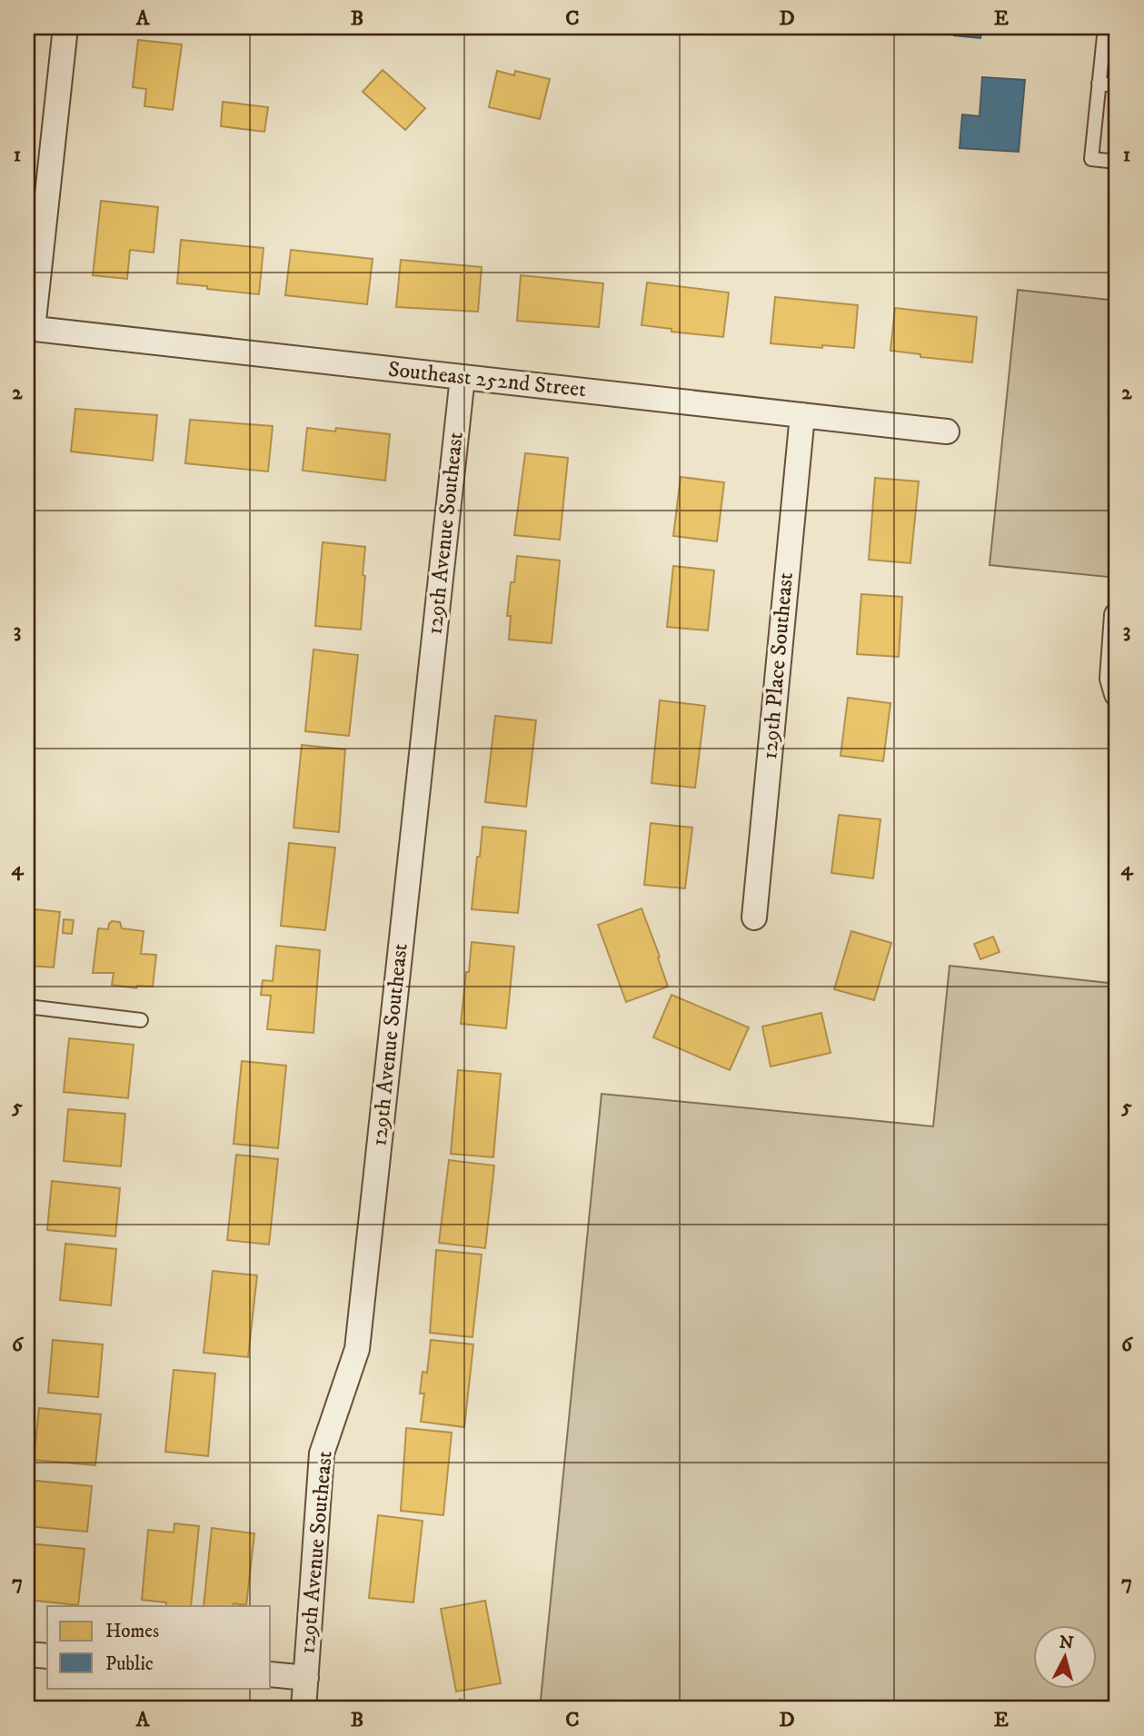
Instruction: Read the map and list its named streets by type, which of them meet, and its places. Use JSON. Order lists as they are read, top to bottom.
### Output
{
  "streets": {
    "street": ["Southeast 252nd Street", "129th Avenue Southeast", "129th Place Southeast"]
  },
  "crossings": [
    ["Southeast 252nd Street", "129th Avenue Southeast"],
    ["Southeast 252nd Street", "129th Place Southeast"]
  ],
  "legend": ["Homes", "Public"],
  "north": "top",
  "grid": {
    "columns": [
      "A",
      "B",
      "C",
      "D",
      "E"
    ],
    "rows": [
      "1",
      "2",
      "3",
      "4",
      "5",
      "6",
      "7"
    ]
  }
}
